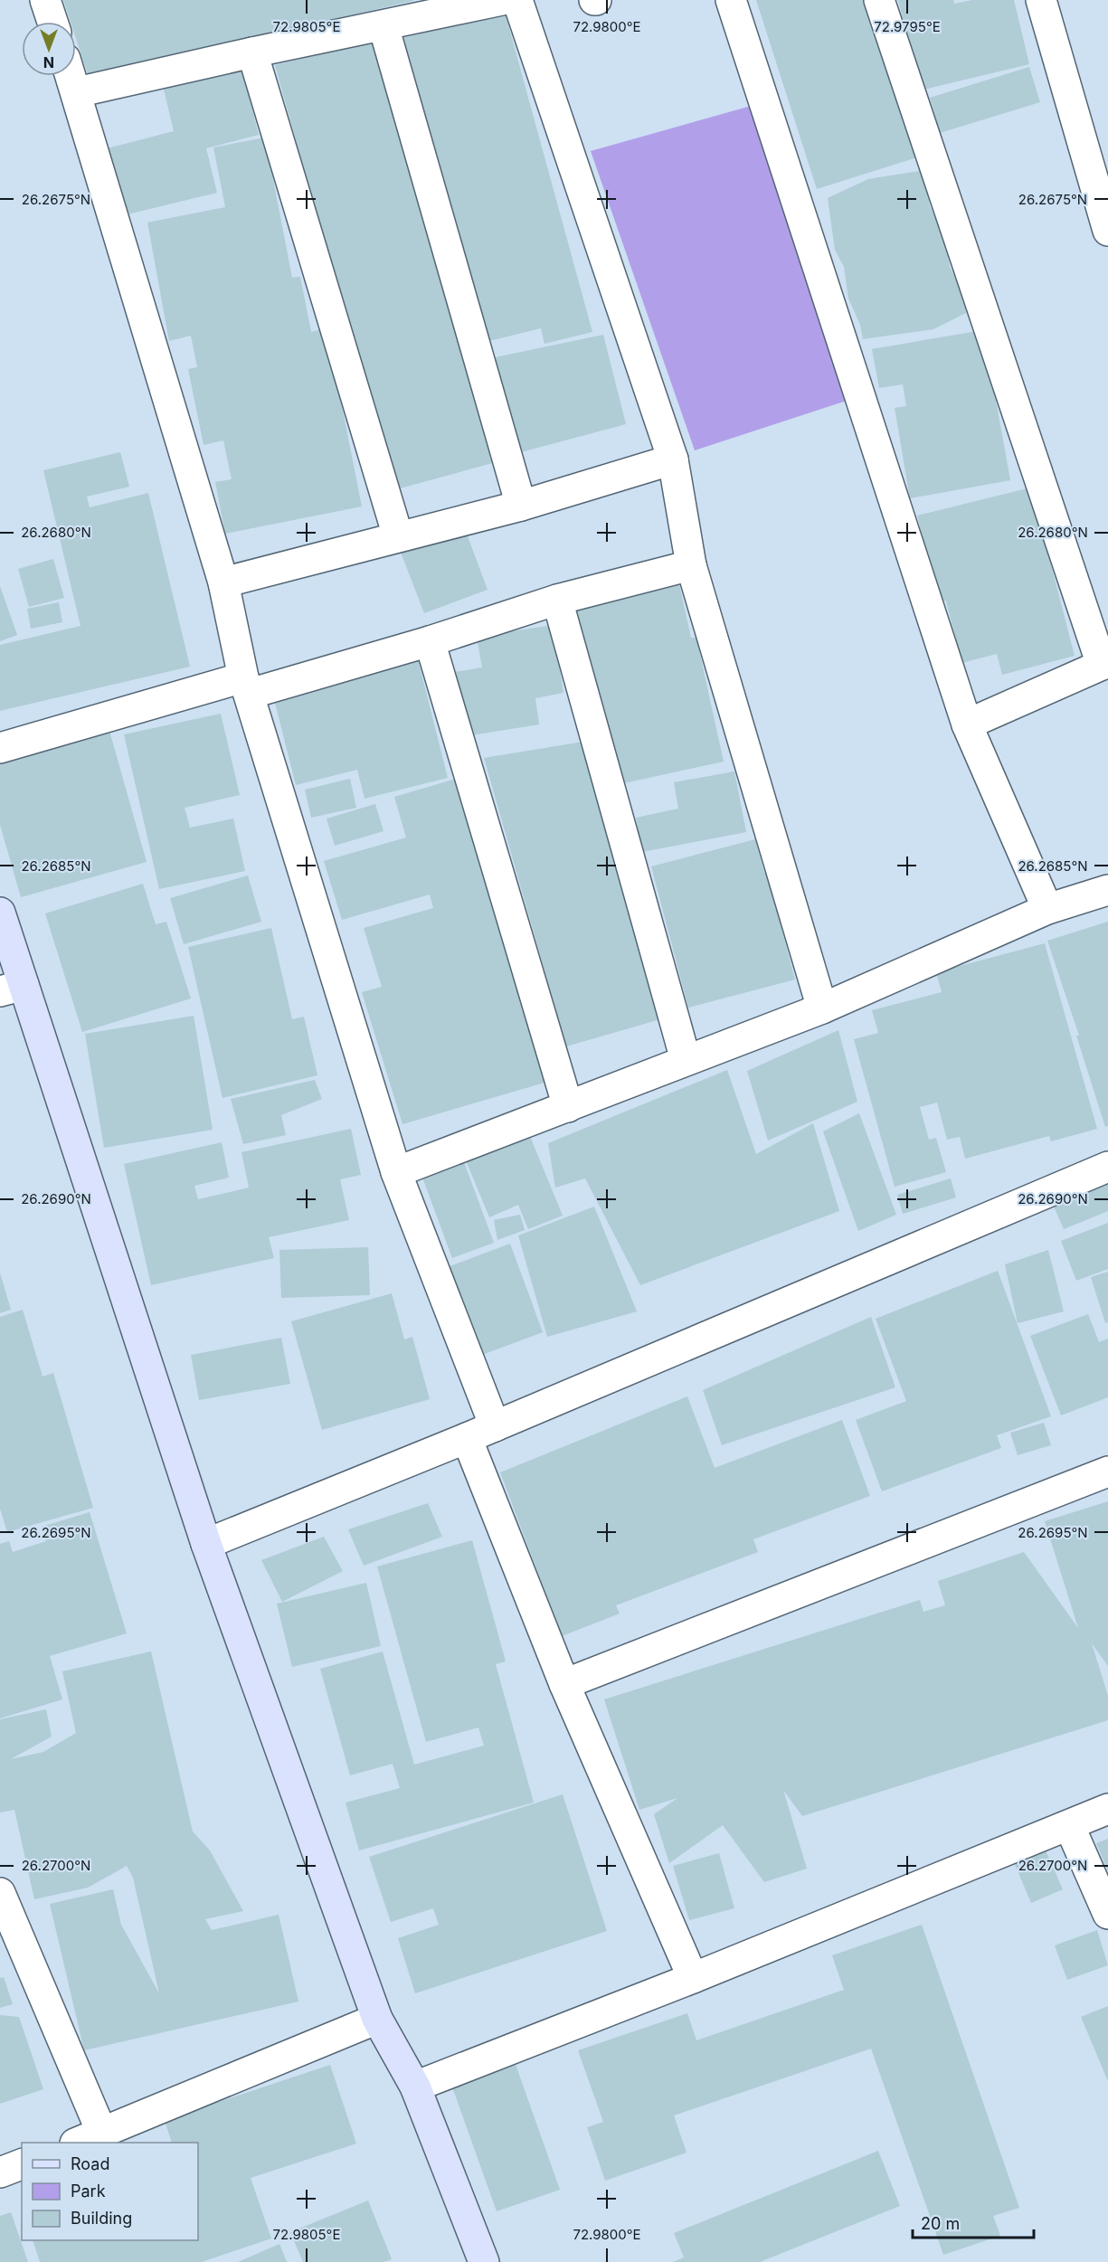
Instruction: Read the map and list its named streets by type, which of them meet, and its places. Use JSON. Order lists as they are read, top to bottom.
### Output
{
  "legend": ["Road", "Park", "Building"],
  "scale_bar": "20 m",
  "north": "bottom",
  "coordinates": [
    "72.9805°E",
    "72.9800°E",
    "72.9795°E",
    "26.2675°N",
    "26.2680°N",
    "26.2685°N",
    "26.2690°N",
    "26.2695°N",
    "26.2700°N"
  ]
}
